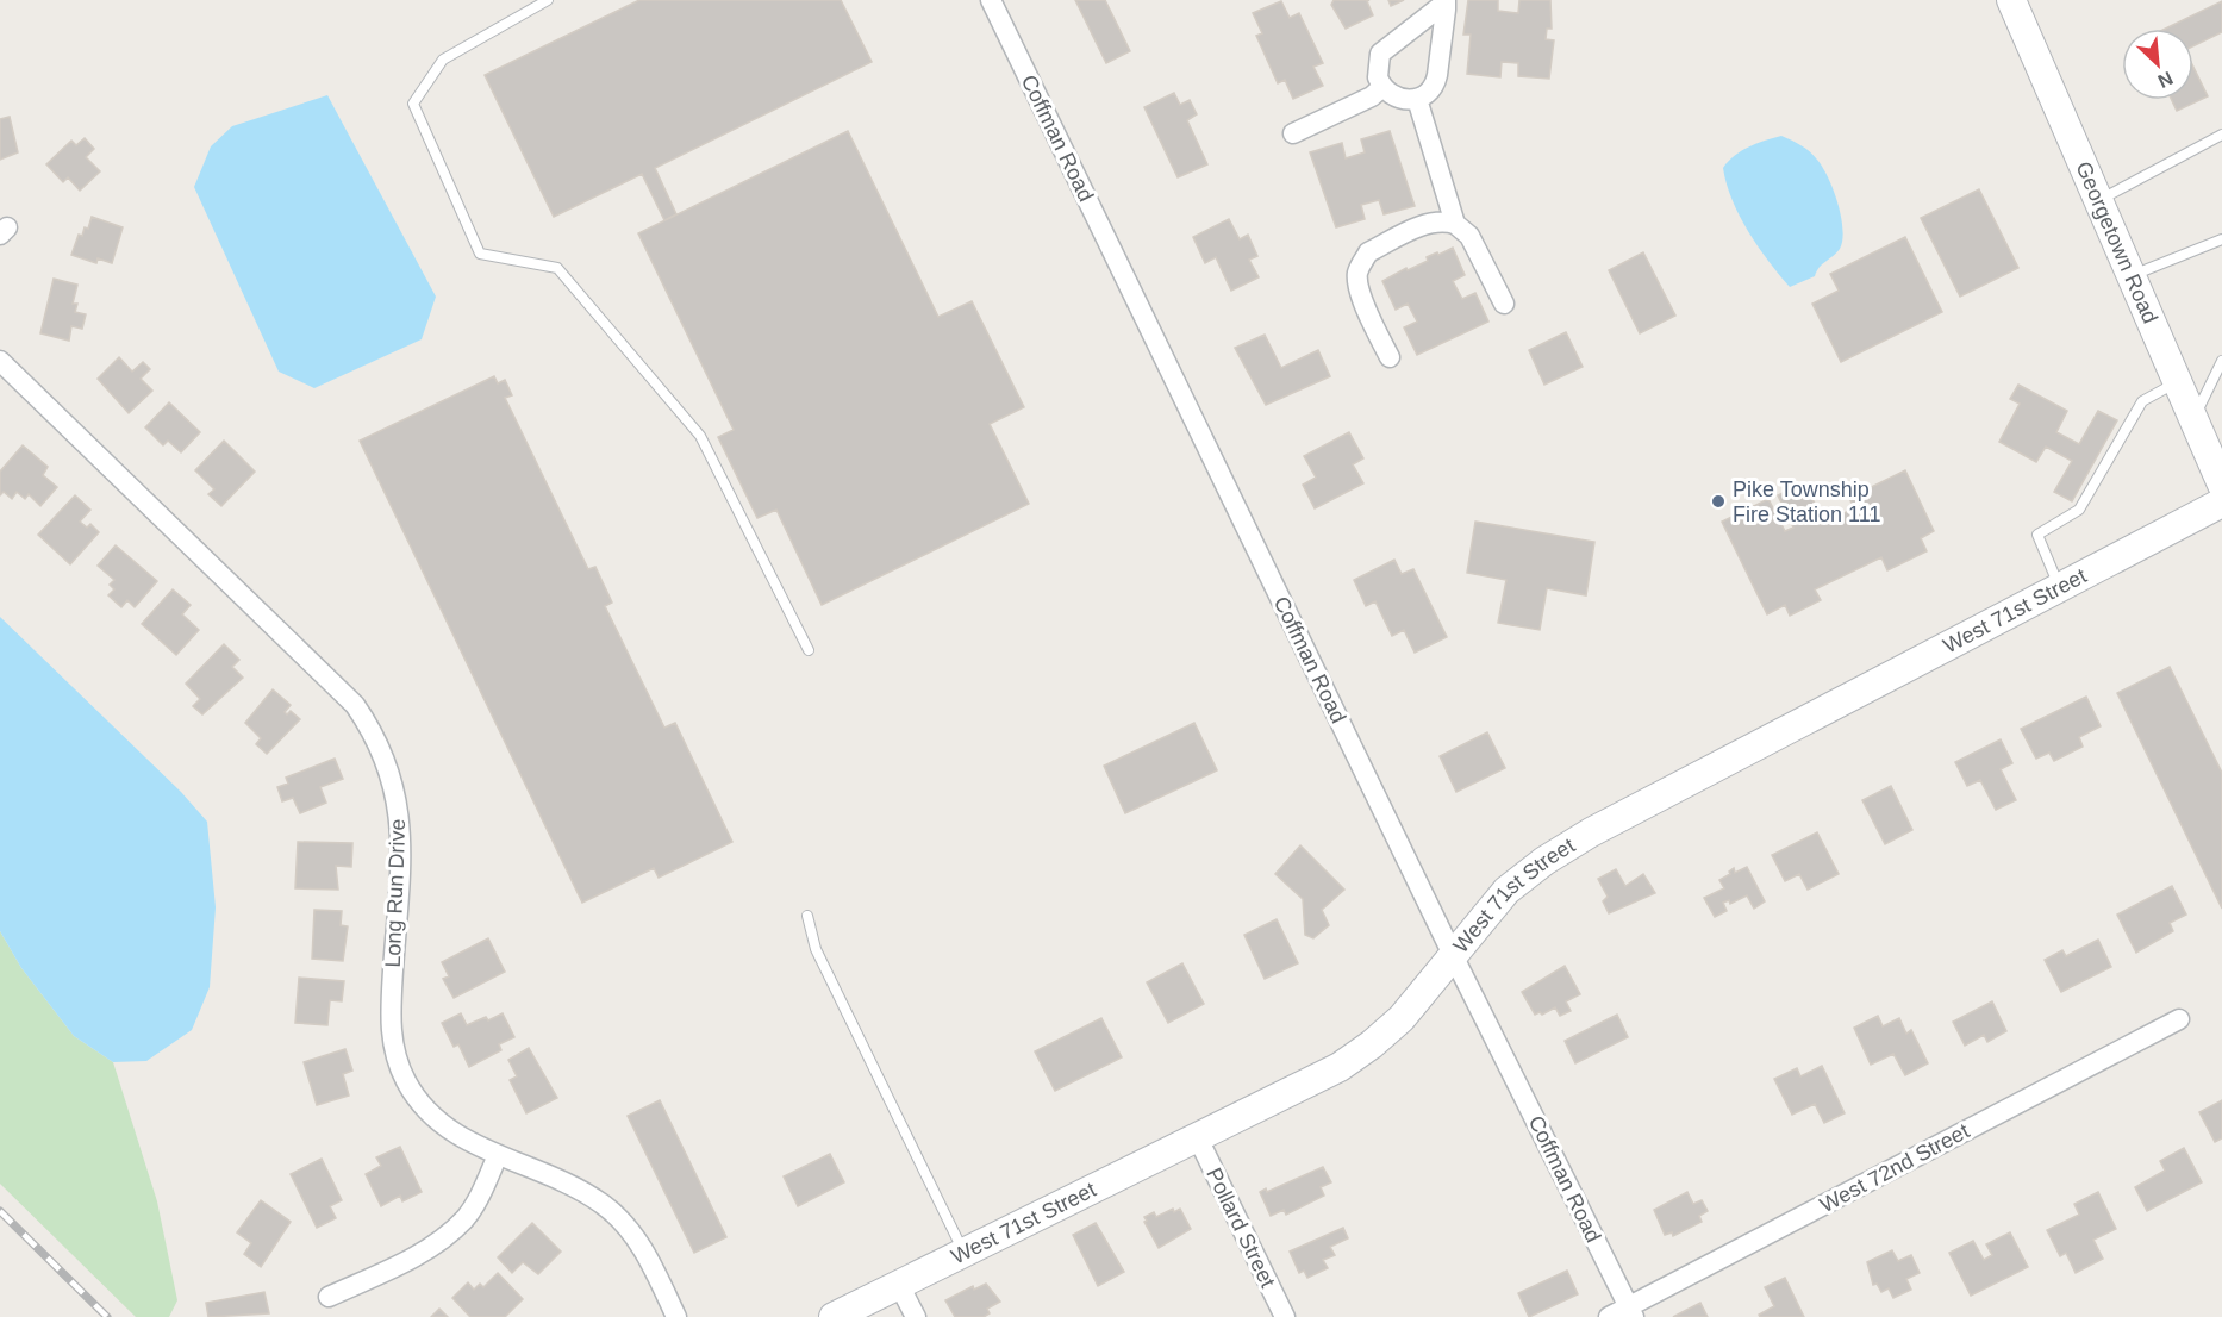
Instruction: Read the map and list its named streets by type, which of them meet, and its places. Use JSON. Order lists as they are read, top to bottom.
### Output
{
  "streets": {
    "main road": ["Georgetown Road", "West 71st Street"],
    "street": [
      "Coffman Road",
      "Long Run Drive",
      "West 72nd Street",
      "Pollard Street"
    ]
  },
  "crossings": [
    ["Coffman Road", "West 71st Street"],
    ["Coffman Road", "West 72nd Street"],
    ["West 71st Street", "Pollard Street"]
  ],
  "places": ["Pike Township Fire Station 111"],
  "north": "bottom right"
}
